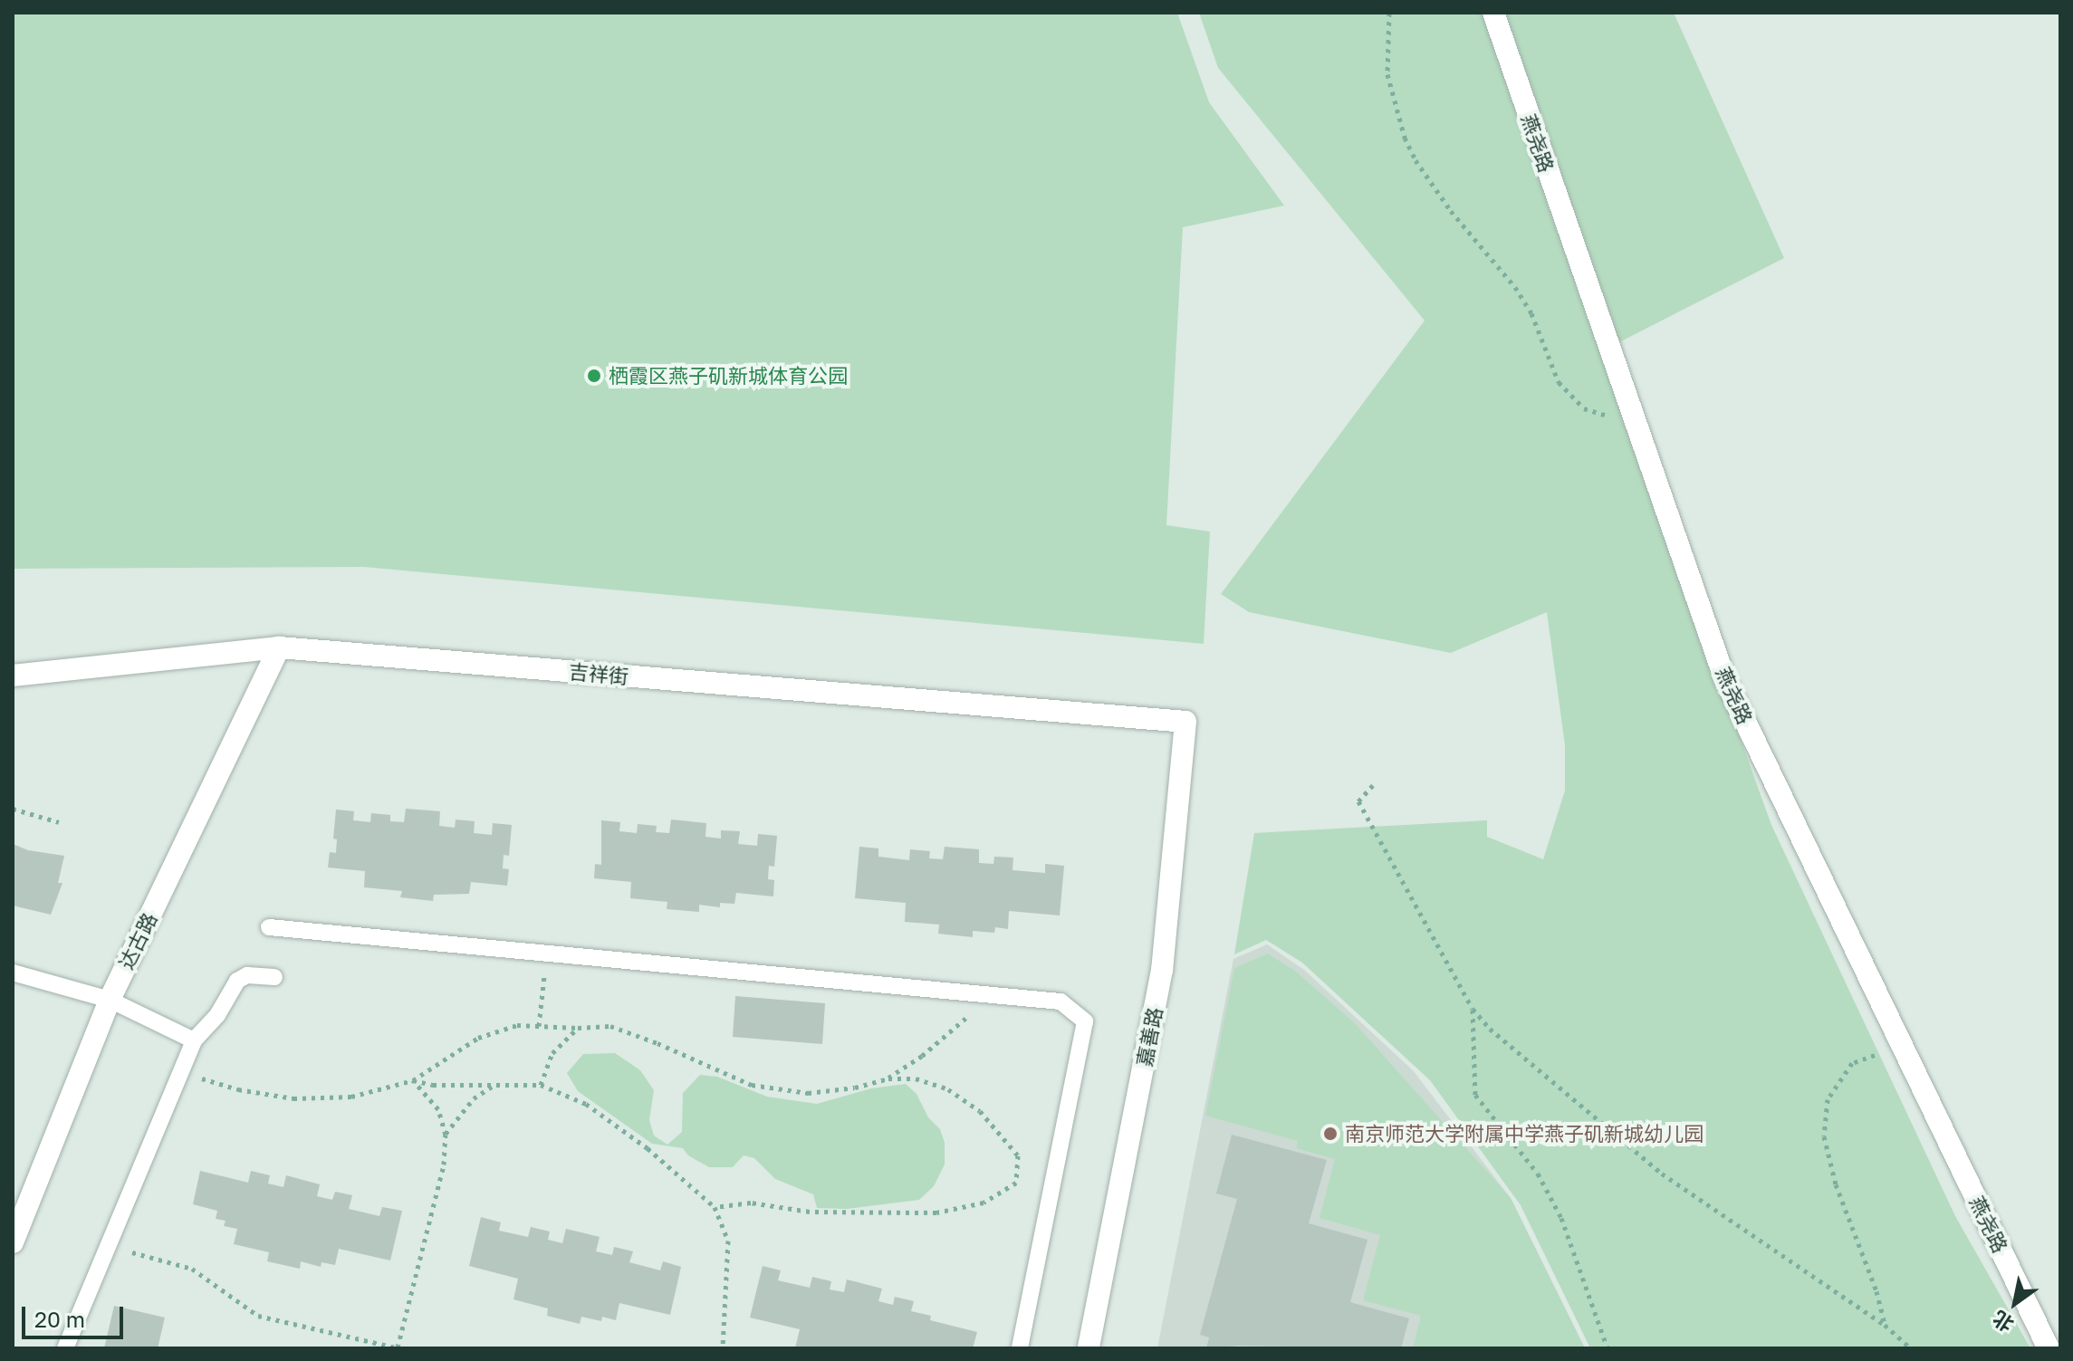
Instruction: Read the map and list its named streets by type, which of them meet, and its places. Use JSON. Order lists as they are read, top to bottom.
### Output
{
  "streets": {
    "street": [
      "燕尧路",
      "吉祥街",
      "达古路",
      "嘉善路"
    ]
  },
  "crossings": [
    ["吉祥街", "达古路"],
    ["吉祥街", "嘉善路"]
  ],
  "places": ["栖霞区燕子矶新城体育公园", "南京师范大学附属中学燕子矶新城幼儿园"],
  "scale_bar": "20 m",
  "north": "bottom left"
}
